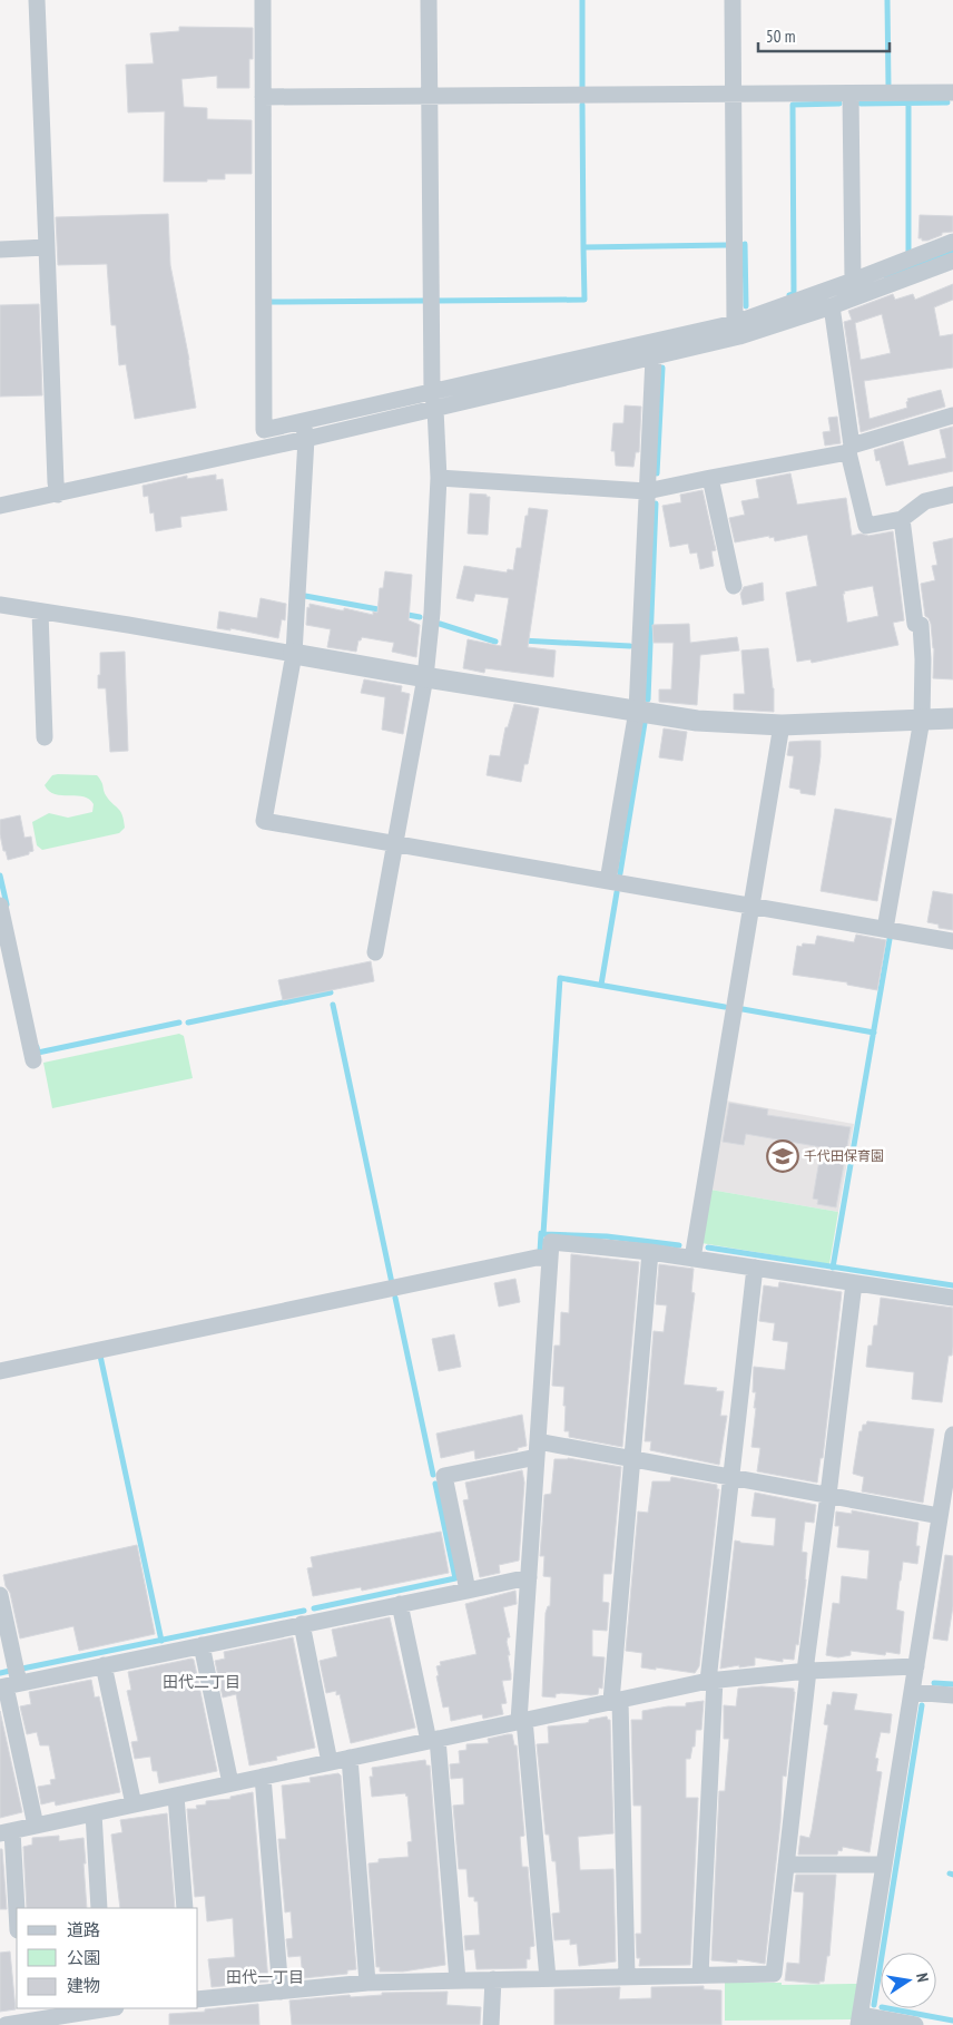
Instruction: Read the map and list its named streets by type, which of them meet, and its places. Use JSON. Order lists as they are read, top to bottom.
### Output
{
  "districts": ["田代二丁目", "田代一丁目"],
  "places": {
    "school or university": ["千代田保育園"]
  },
  "legend": ["道路", "公園", "建物"],
  "scale_bar": "50 m",
  "north": "right"
}
